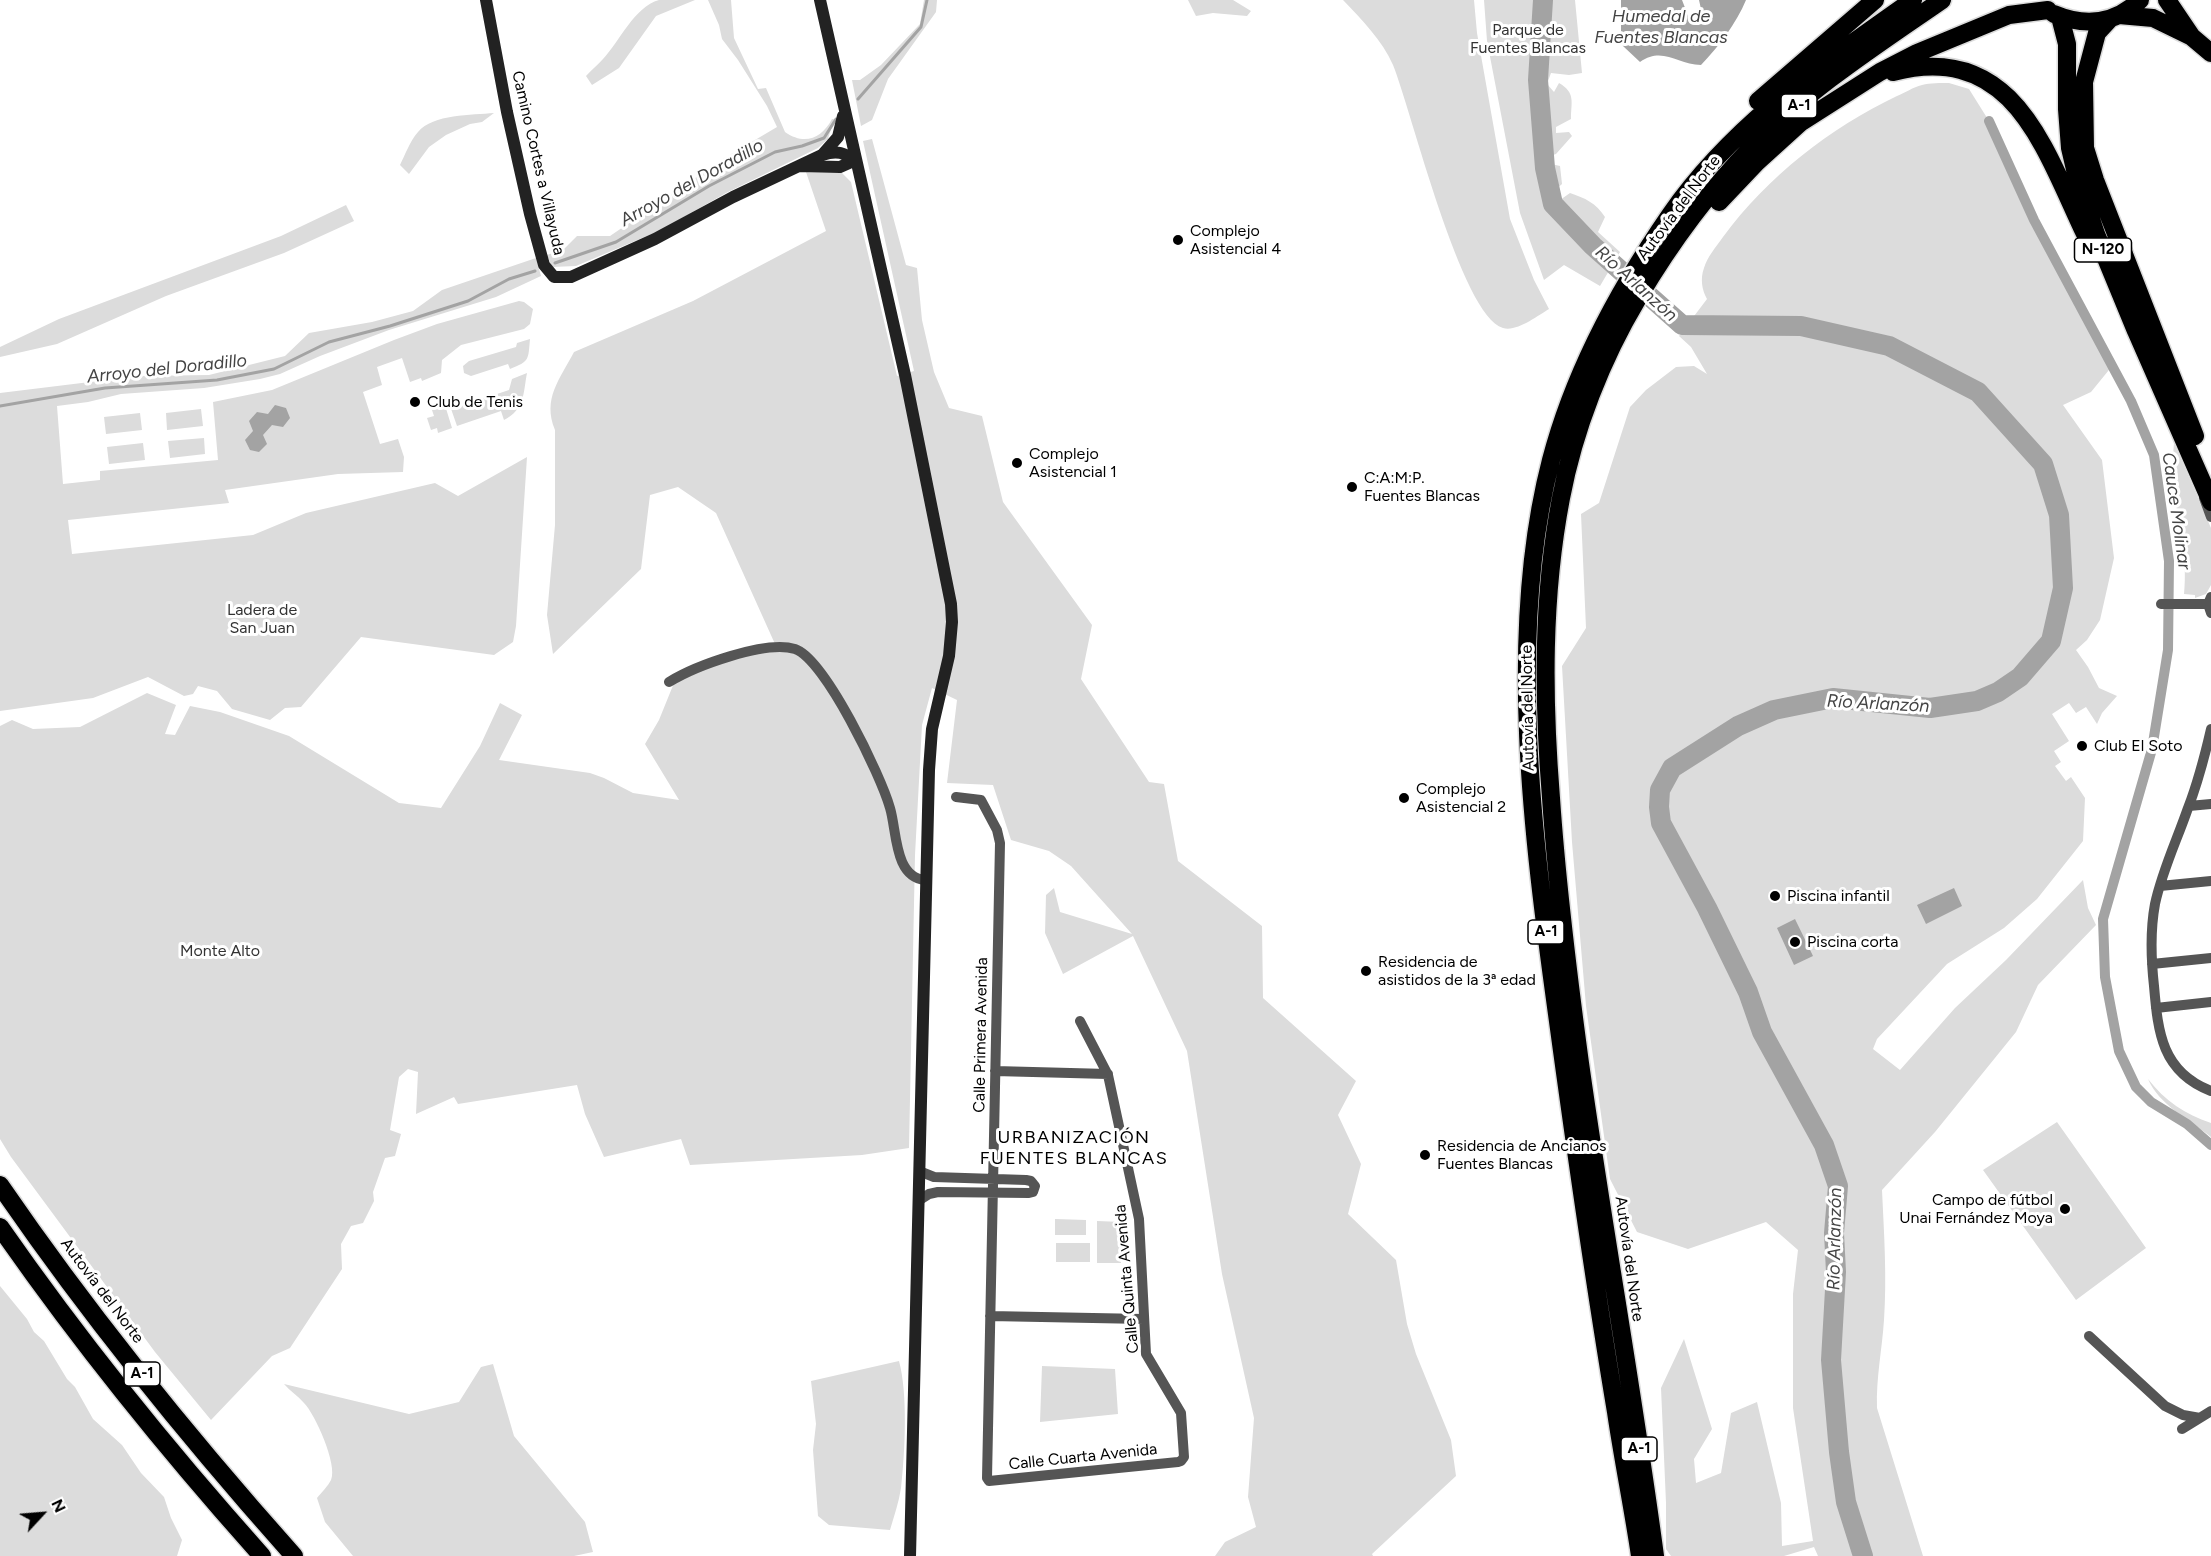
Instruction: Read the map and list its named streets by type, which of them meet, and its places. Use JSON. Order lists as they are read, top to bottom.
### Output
{
  "streets": {
    "highway": ["A-1", "Autovía del Norte", "N-120"],
    "main road": ["Camino Cortes a Villayuda"],
    "street": ["Calle Primera Avenida", "Calle Quinta Avenida", "Calle Cuarta Avenida"]
  },
  "crossings": [
    ["A-1", "Autovía del Norte"],
    ["Calle Primera Avenida", "Calle Cuarta Avenida"],
    ["Calle Quinta Avenida", "Calle Cuarta Avenida"]
  ],
  "districts": ["URBANIZACIÓN FUENTES BLANCAS"],
  "water": [
    "Humedal de Fuentes Blancas",
    "Arroyo del Doradillo",
    "Río Arlanzón",
    "Cauce Molinar"
  ],
  "parks": ["Parque de Fuentes Blancas", "Ladera de San Juan", "Monte Alto"],
  "places": [
    "Complejo Asistencial 4",
    "Club de Tenis",
    "Complejo Asistencial 1",
    "C:A:M:P. Fuentes Blancas",
    "Club El Soto",
    "Complejo Asistencial 2",
    "Piscina infantil",
    "Piscina corta",
    "Residencia de asistidos de la 3ª edad",
    "Residencia de Ancianos Fuentes Blancas",
    "Campo de fútbol Unai Fernández Moya"
  ],
  "north": "top right"
}
